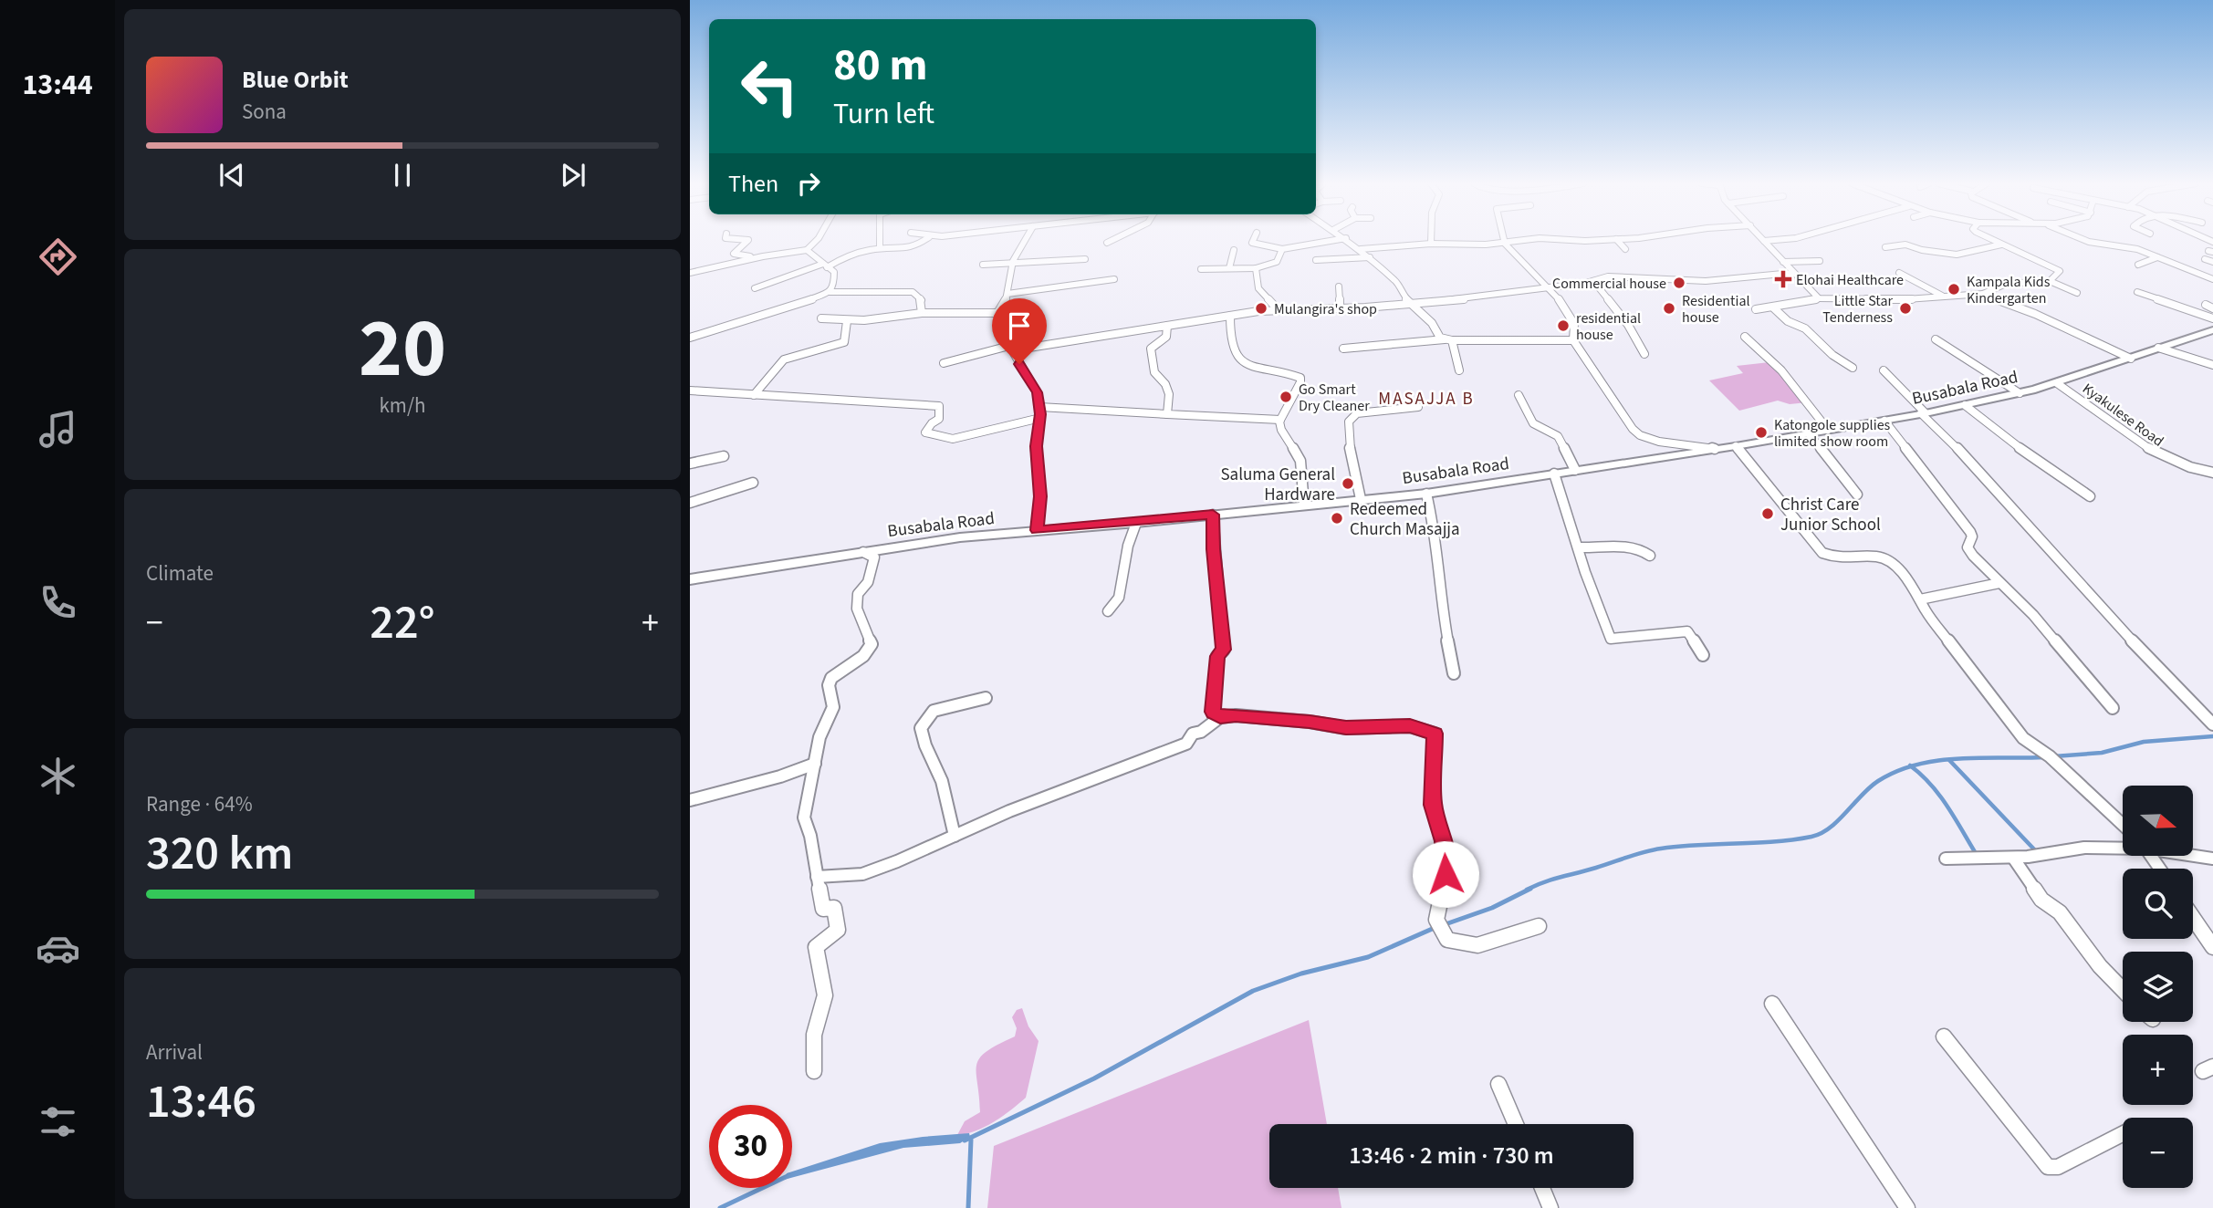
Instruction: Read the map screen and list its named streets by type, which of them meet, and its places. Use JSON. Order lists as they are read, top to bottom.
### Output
{
  "streets": {
    "street": ["Busabala Road", "Kyakulese Road"]
  },
  "crossings": [
    ["Busabala Road", "Kyakulese Road"]
  ],
  "districts": ["MASAJJA B"],
  "places": {
    "health": ["Elohai Healthcare"],
    "other": [
      "Commercial house",
      "Kampala Kids Kindergarten",
      "Mulangira's shop",
      "Residential house",
      "Little Star Tenderness",
      "residential house",
      "Go Smart Dry Cleaner",
      "Katongole supplies limited show room",
      "Saluma General Hardware",
      "Christ Care Junior School",
      "Redeemed Church Masajja"
    ]
  },
  "north": "right",
  "page": {
    "tabs": "13:44",
    "turn": ["80 m", "Turn left"],
    "song": ["Blue Orbit", "Sona"],
    "then": "Then",
    "tile": [
      ["20", "km/h"],
      "Climate",
      ["Range · 64%", "320 km"],
      ["Arrival", "13:46"]
    ],
    "heat": ["−", "22°", "+"],
    "map_buttons": ["+", "−"],
    "limit": "30",
    "trip": "13:46 · 2 min · 730 m"
  }
}
